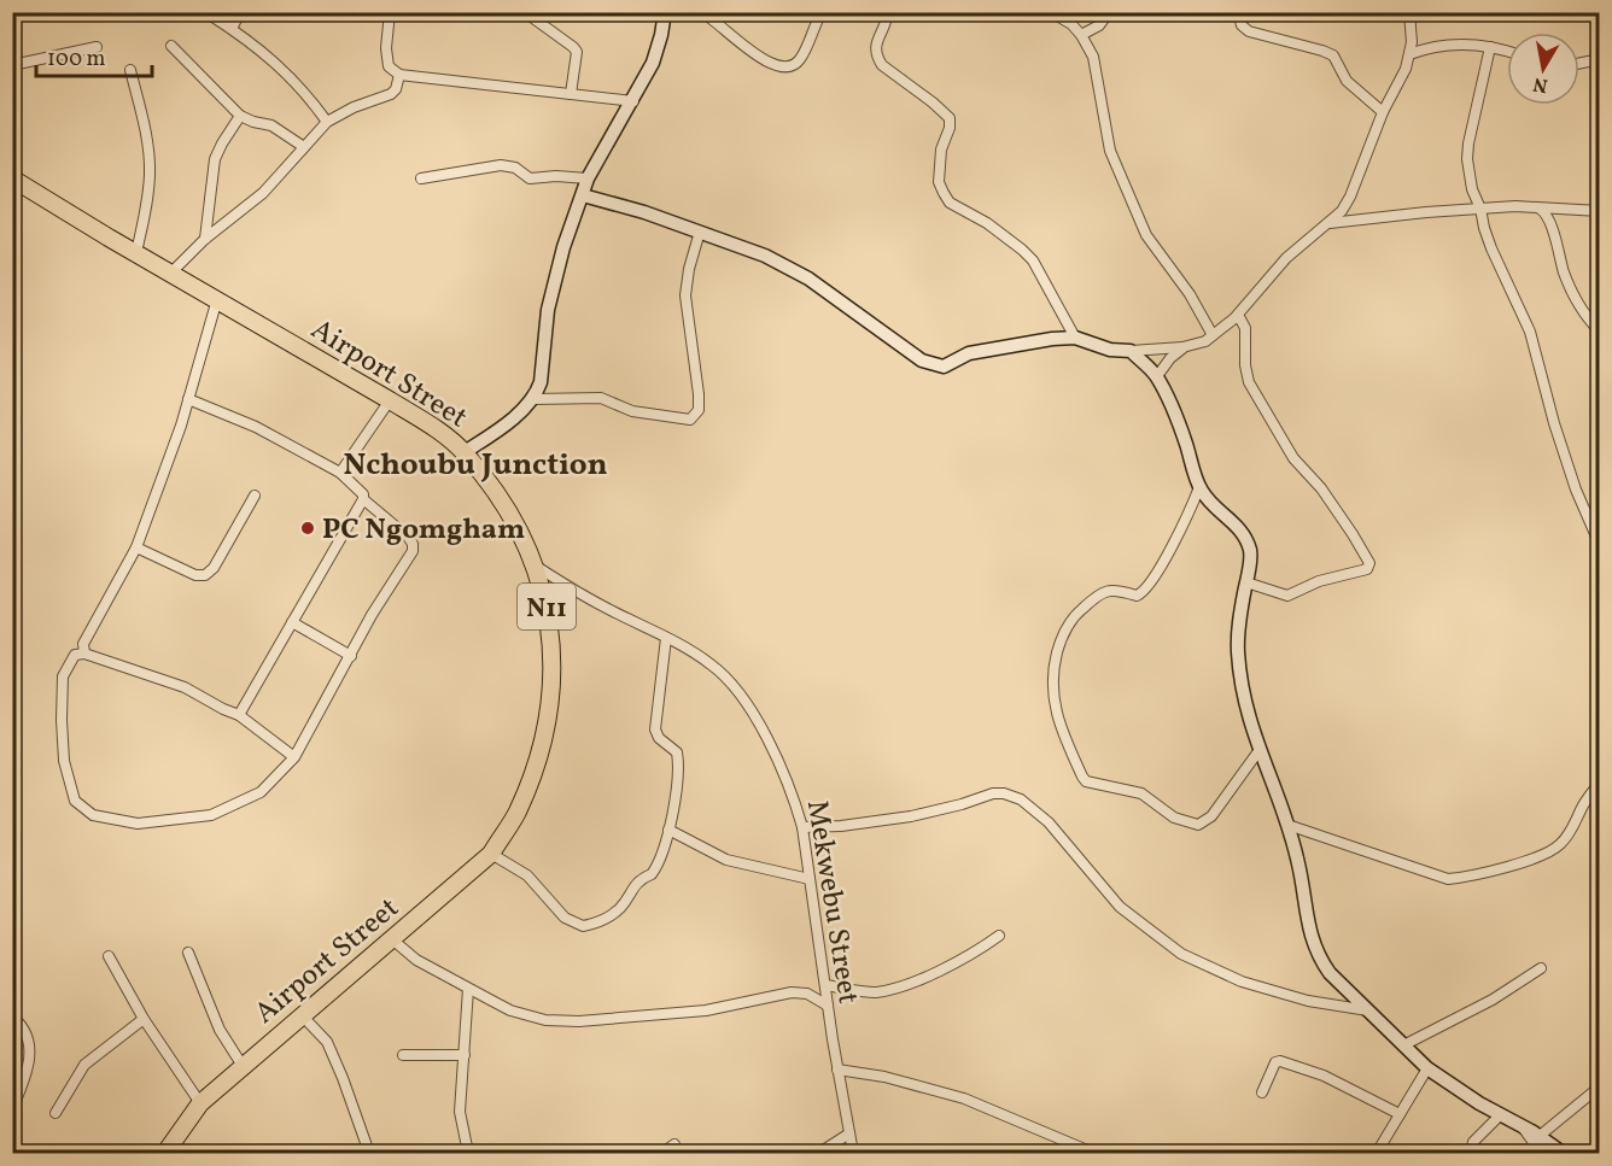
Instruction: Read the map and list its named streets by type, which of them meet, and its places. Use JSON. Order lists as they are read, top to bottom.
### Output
{
  "streets": {
    "highway": ["Airport Street", "N11"],
    "street": ["Mekwebu Street"]
  },
  "crossings": [
    ["Airport Street", "Mekwebu Street"]
  ],
  "districts": ["Nchoubu Junction"],
  "places": ["PC Ngomgham"],
  "scale_bar": "100 m",
  "north": "bottom"
}
